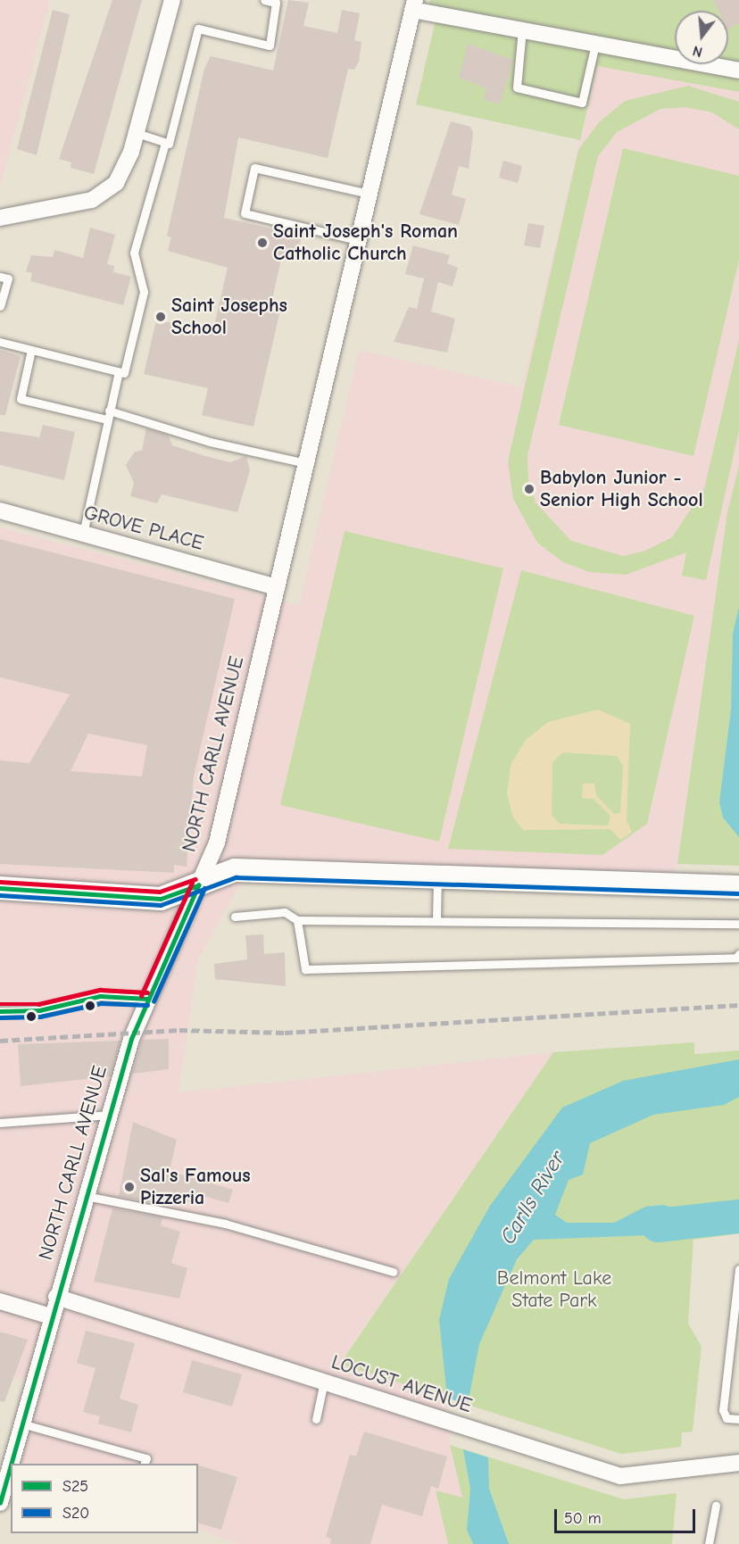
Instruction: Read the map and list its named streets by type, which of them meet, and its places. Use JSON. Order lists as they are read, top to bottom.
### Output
{
  "streets": {
    "street": ["GROVE PLACE", "NORTH CARLL AVENUE", "LOCUST AVENUE"]
  },
  "crossings": [
    ["GROVE PLACE", "NORTH CARLL AVENUE"],
    ["NORTH CARLL AVENUE", "LOCUST AVENUE"]
  ],
  "water": ["Carlls River"],
  "parks": ["Belmont Lake State Park"],
  "places": [
    "Saint Joseph's Roman Catholic Church",
    "Saint Josephs School",
    "Babylon Junior - Senior High School",
    "Sal's Famous Pizzeria"
  ],
  "lines": ["transit line S20", "transit line S25"],
  "legend": ["S25", "S20"],
  "scale_bar": "50 m",
  "north": "bottom"
}
